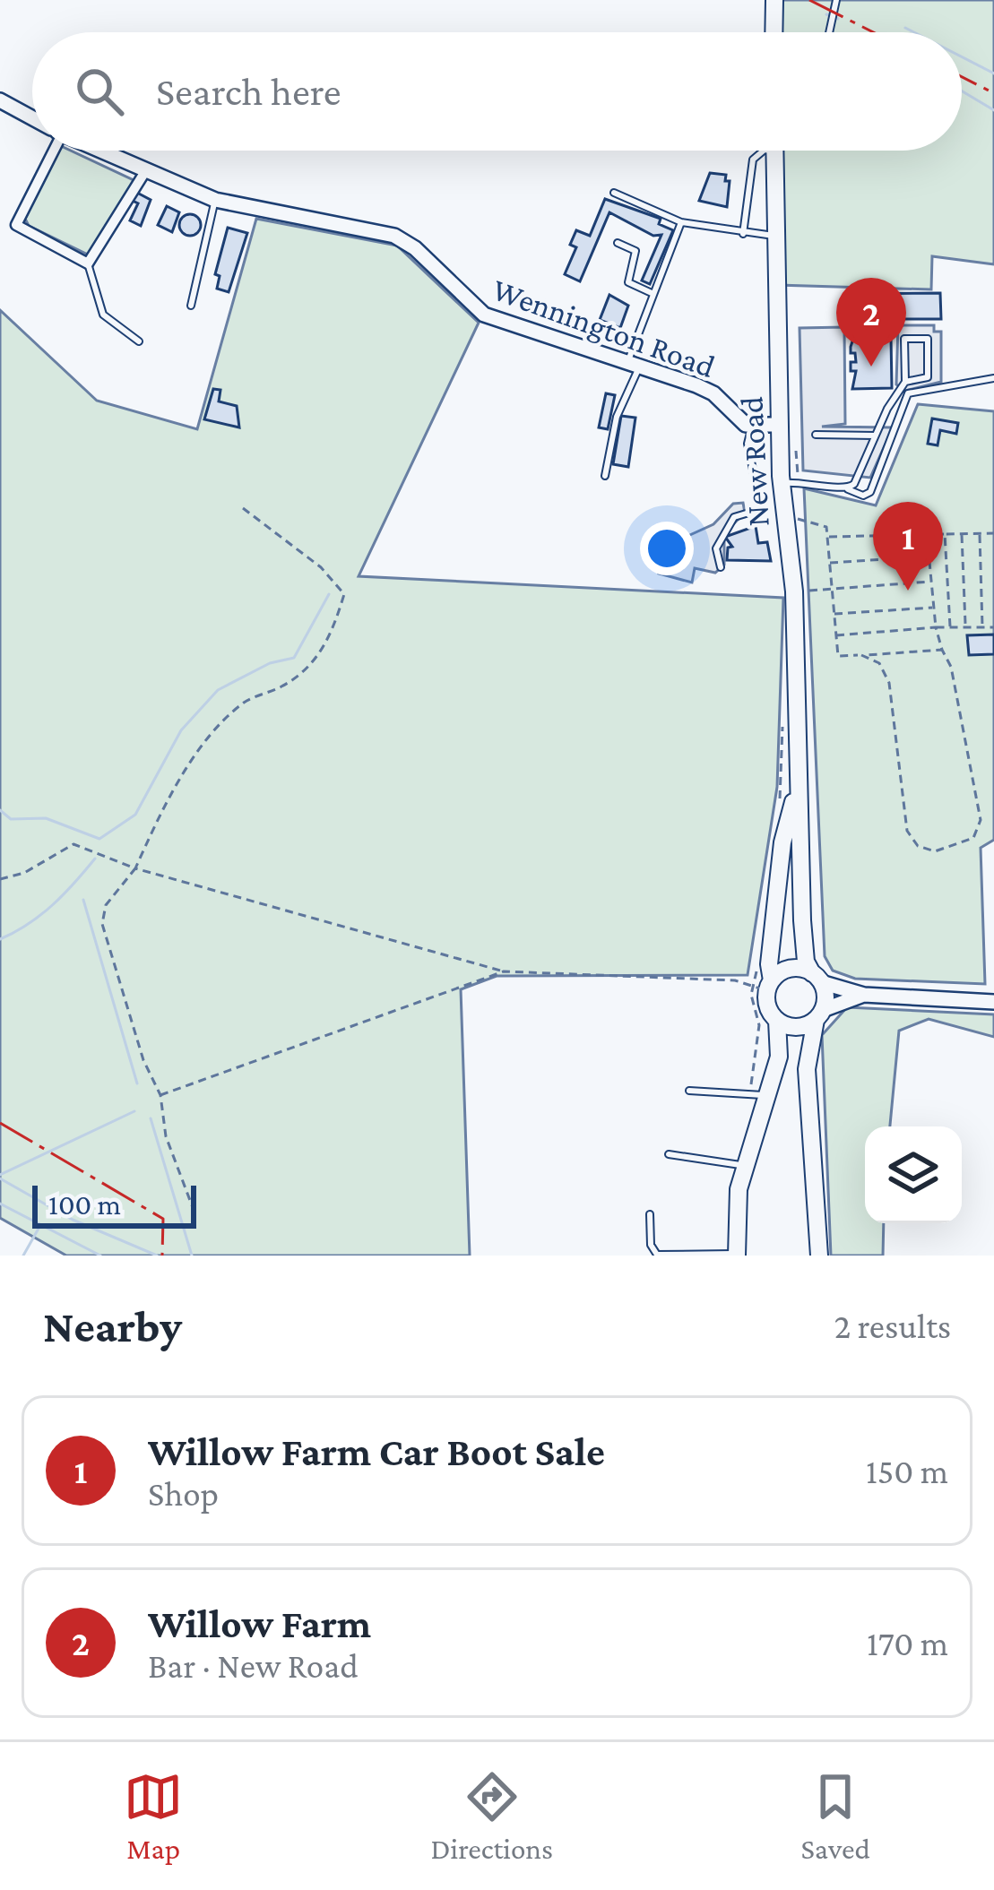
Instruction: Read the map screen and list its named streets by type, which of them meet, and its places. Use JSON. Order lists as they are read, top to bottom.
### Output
{
  "streets": {
    "main road": ["Wennington Road", "New Road"]
  },
  "scale_bar": "100 m",
  "page": {
    "search": "Search here",
    "pins": ["2", "1"],
    "scale": "100 m",
    "heading": ["Nearby", "2 results"],
    "list": [
      {
        "mark": "1",
        "name": "Willow Farm Car Boot Sale",
        "note": "Shop",
        "value": "150 m"
      },
      {
        "mark": "2",
        "name": "Willow Farm",
        "note": "Bar · New Road",
        "value": "170 m"
      }
    ],
    "nav": ["Map", "Directions", "Saved"]
  }
}
